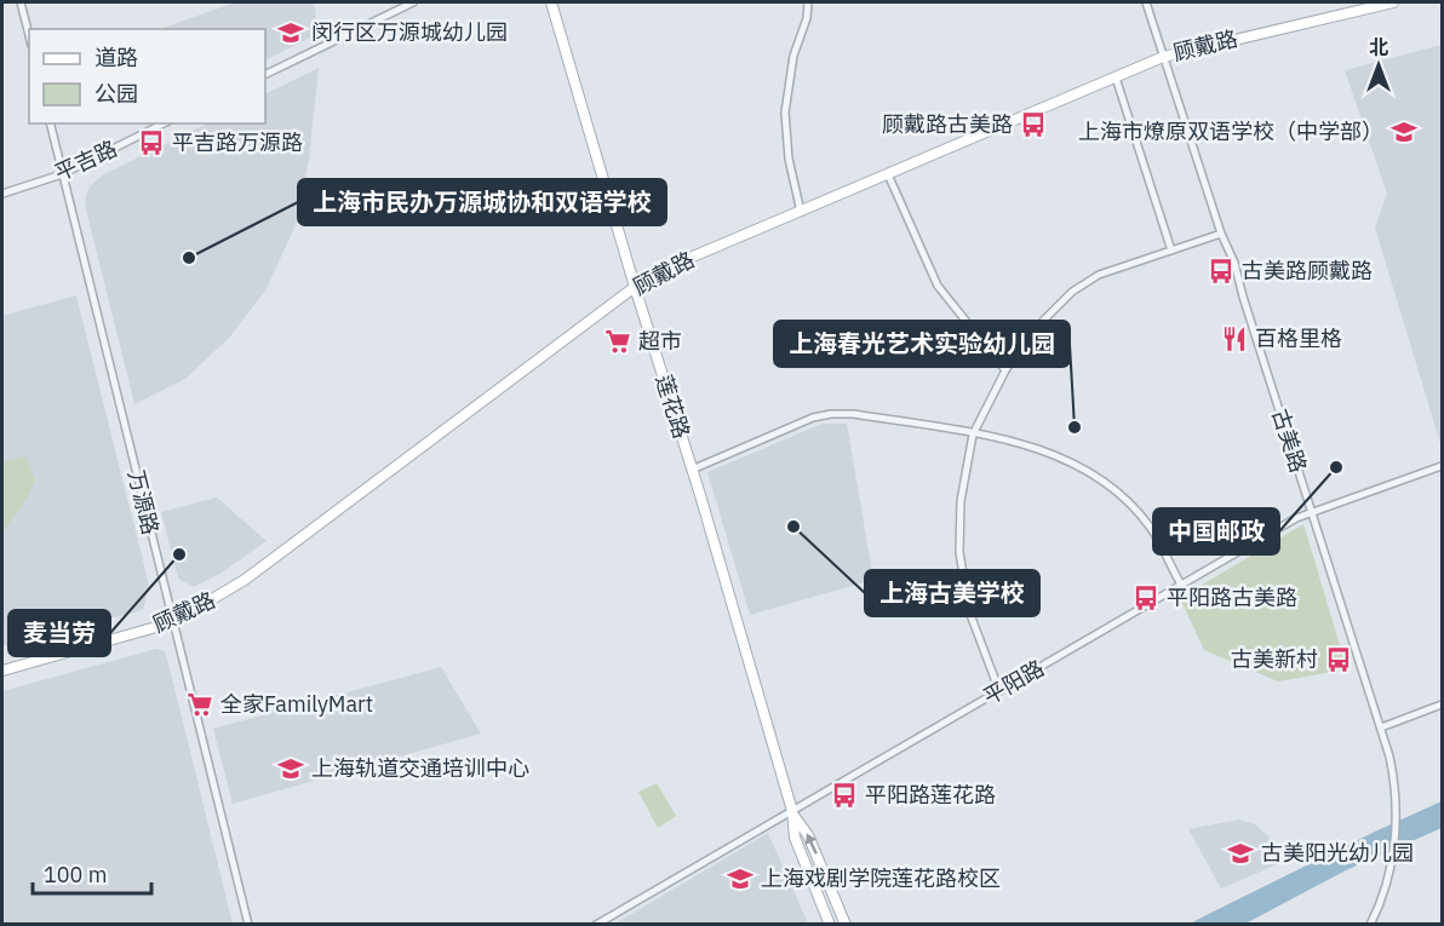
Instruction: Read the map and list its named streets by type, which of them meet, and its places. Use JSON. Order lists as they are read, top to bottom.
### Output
{
  "streets": {
    "main road": ["顾戴路", "莲花路"],
    "street": [
      "平吉路",
      "古美路",
      "万源路",
      "平阳路"
    ]
  },
  "crossings": [
    ["顾戴路", "莲花路"],
    ["顾戴路", "古美路"],
    ["顾戴路", "万源路"],
    ["平吉路", "万源路"],
    ["莲花路", "平阳路"],
    ["古美路", "平阳路"]
  ],
  "places": {
    "school or university": [
      "闵行区万源城幼儿园",
      "上海市燎原双语学校（中学部）",
      "上海轨道交通培训中心",
      "古美阳光幼儿园",
      "上海戏剧学院莲花路校区"
    ],
    "bus stop": [
      "顾戴路古美路",
      "平吉路万源路",
      "古美路顾戴路",
      "平阳路古美路",
      "古美新村",
      "平阳路莲花路"
    ],
    "other": [
      "上海市民办万源城协和双语学校",
      "上海春光艺术实验幼儿园",
      "中国邮政",
      "上海古美学校",
      "麦当劳"
    ],
    "restaurant": ["百格里格"],
    "supermarket": ["超市", "全家FamilyMart"]
  },
  "legend": ["道路", "公园"],
  "scale_bar": "100 m",
  "north": "top"
}
